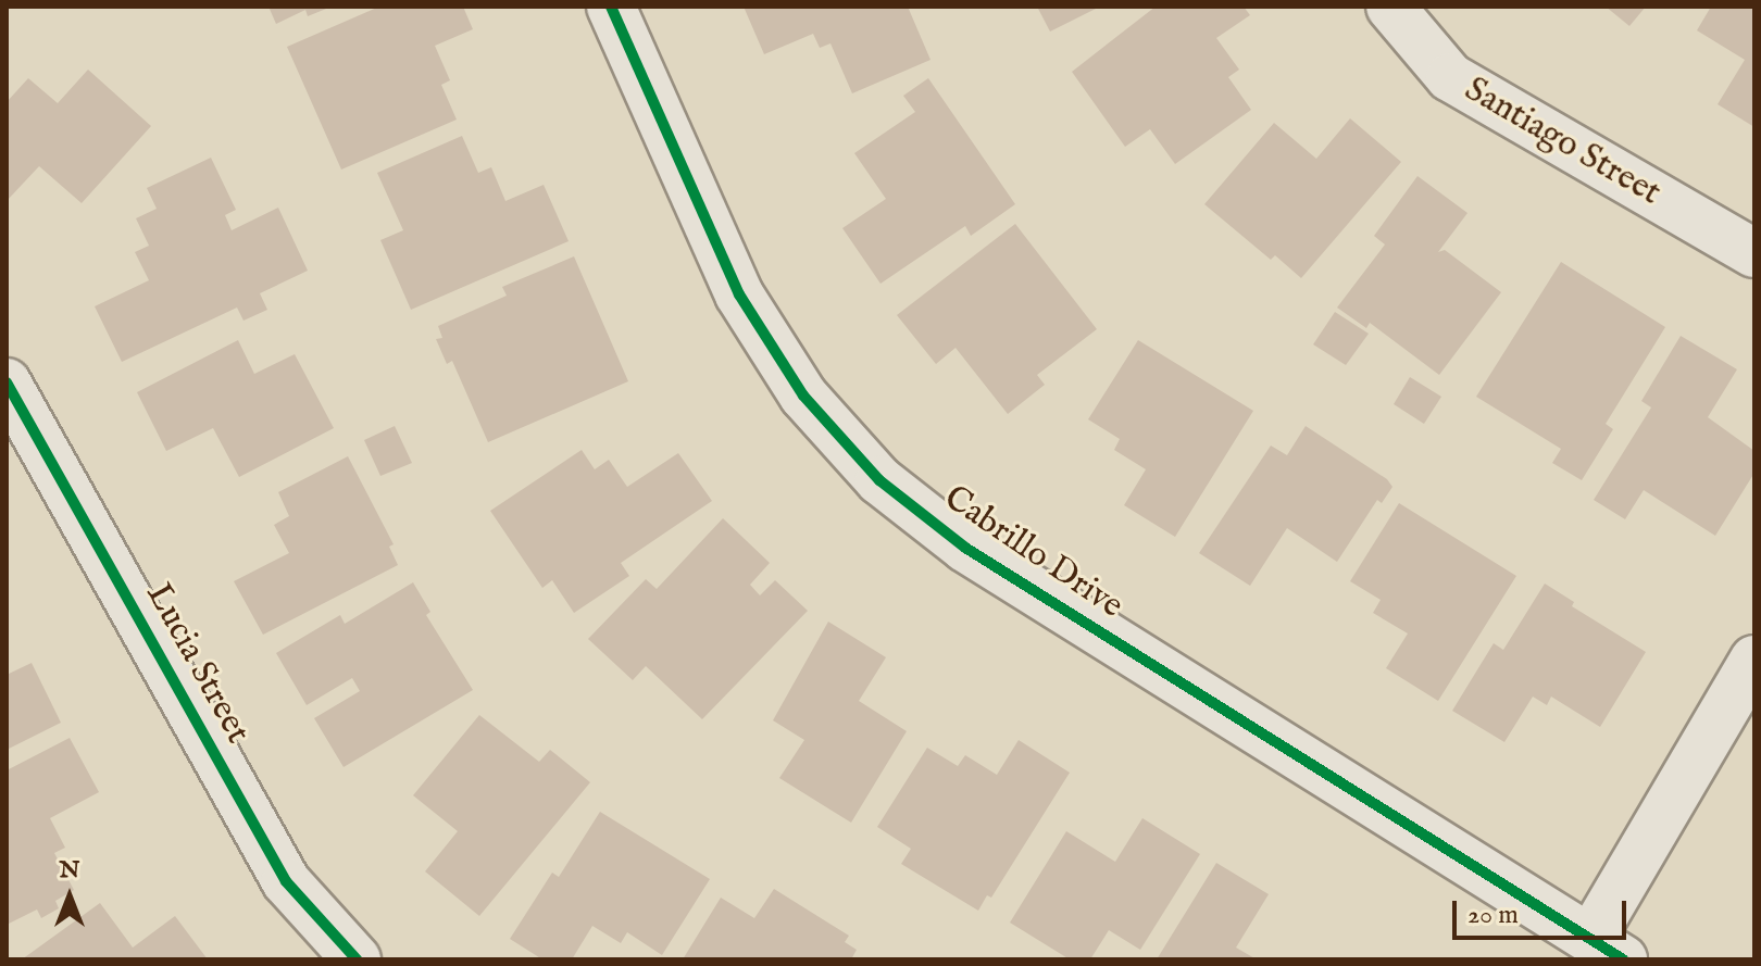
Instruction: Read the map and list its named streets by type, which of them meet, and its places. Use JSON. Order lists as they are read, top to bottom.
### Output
{
  "streets": {
    "street": ["Santiago Street", "Cabrillo Drive", "Lucia Street"]
  },
  "scale_bar": "20 m",
  "north": "top"
}
